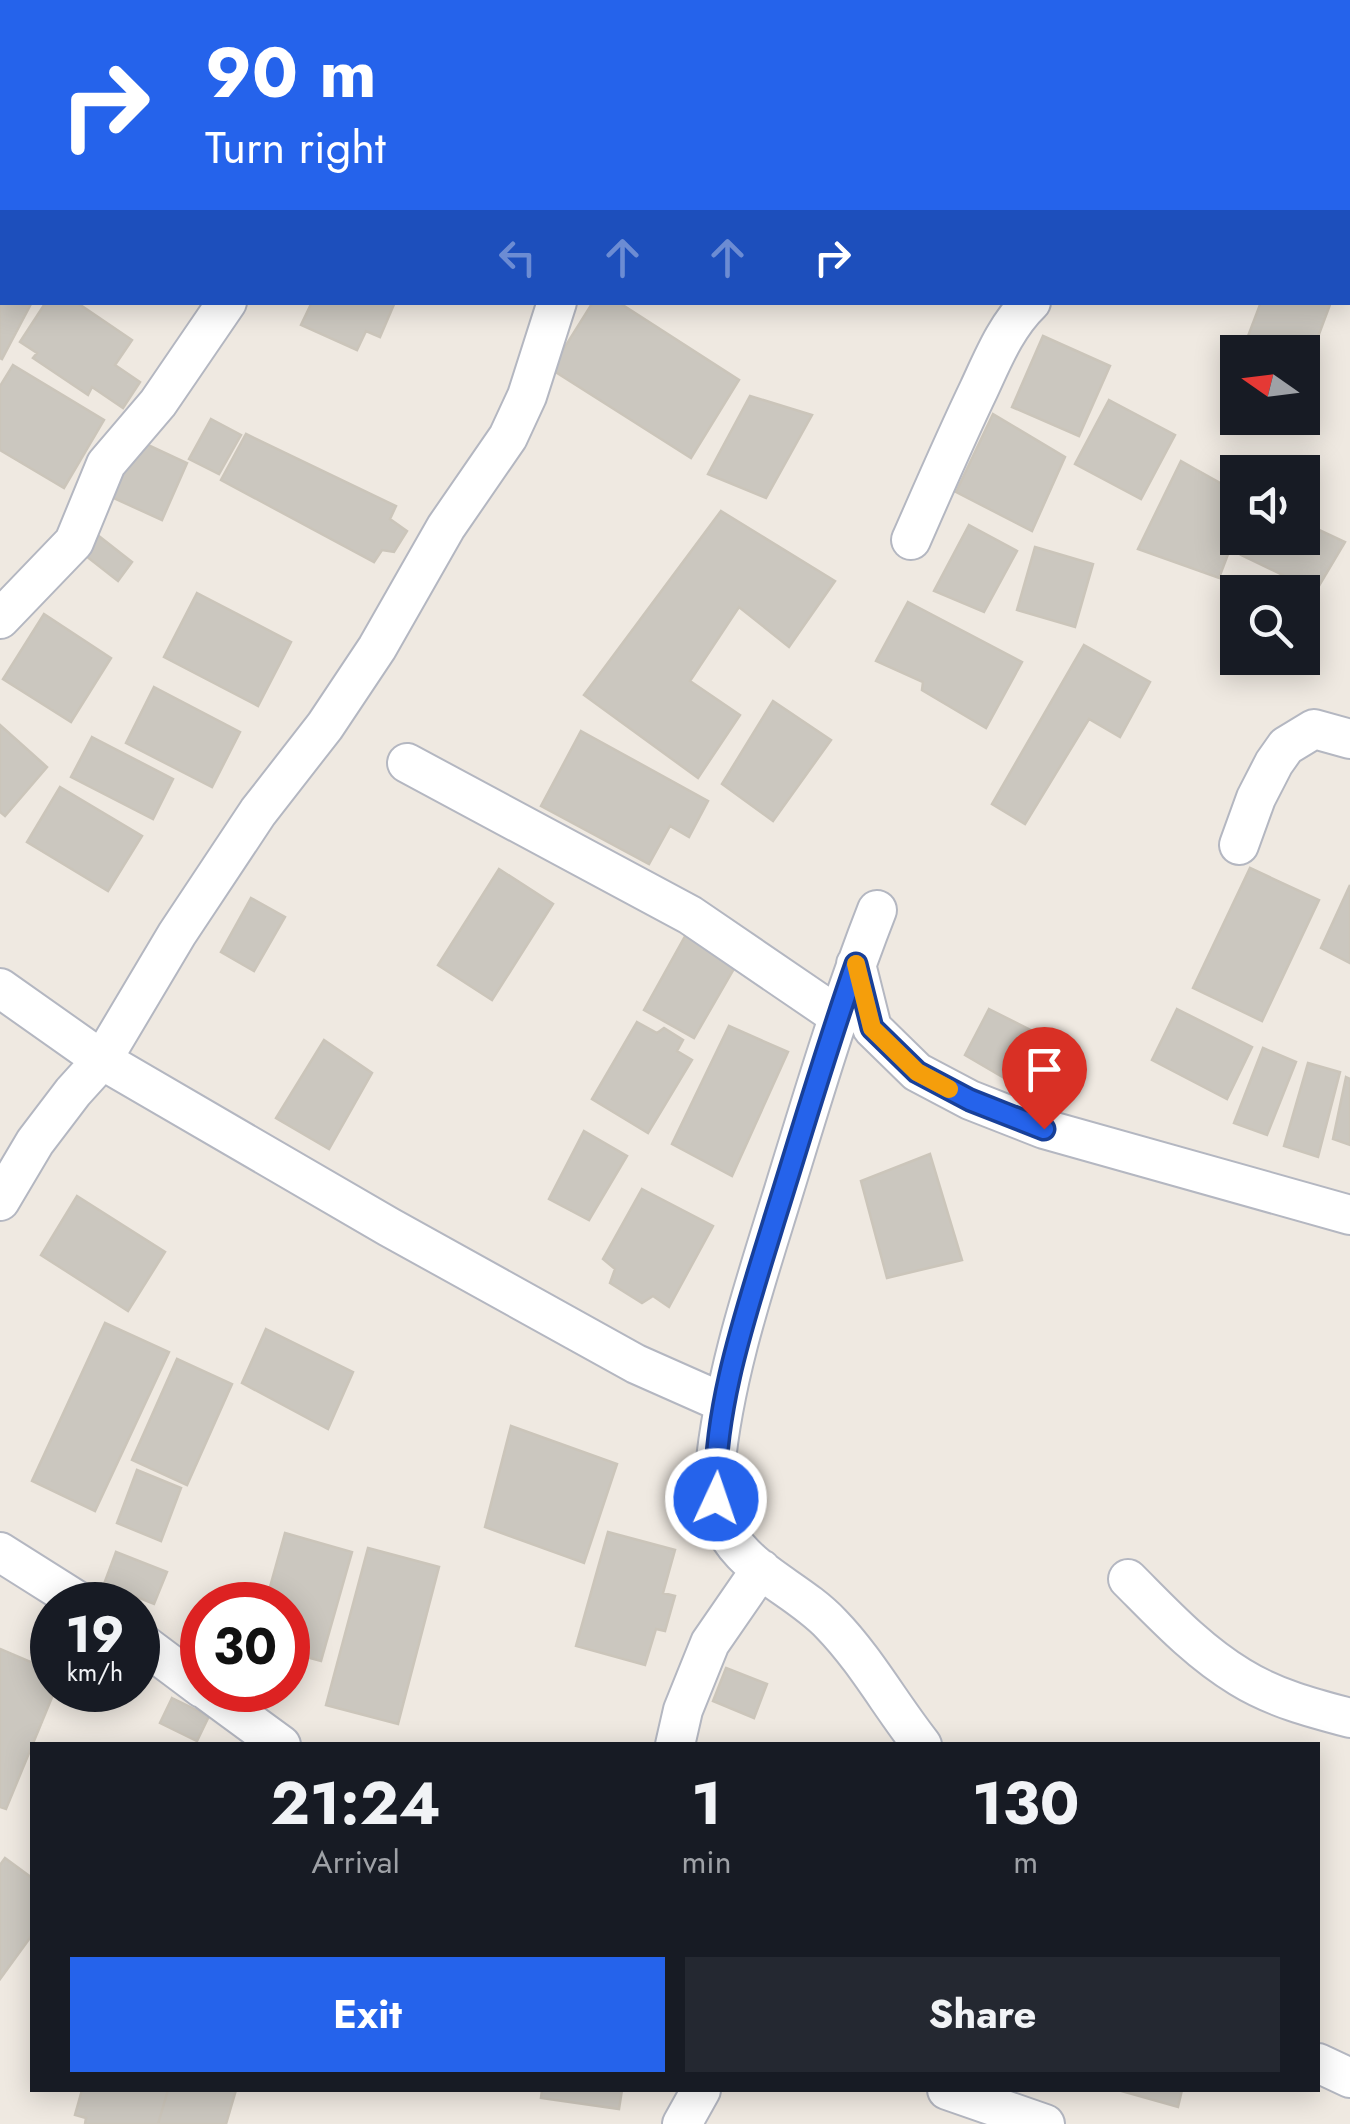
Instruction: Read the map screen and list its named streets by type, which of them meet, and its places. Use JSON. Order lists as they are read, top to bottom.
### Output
{
  "north": "left",
  "page": {
    "turn": ["90 m", "Turn right"],
    "speed": "19 km/h",
    "limit": "30",
    "eta": [
      "21:24",
      "Arrival",
      "1",
      "min",
      "130",
      "m"
    ],
    "buttons": ["Exit", "Share"]
  }
}
